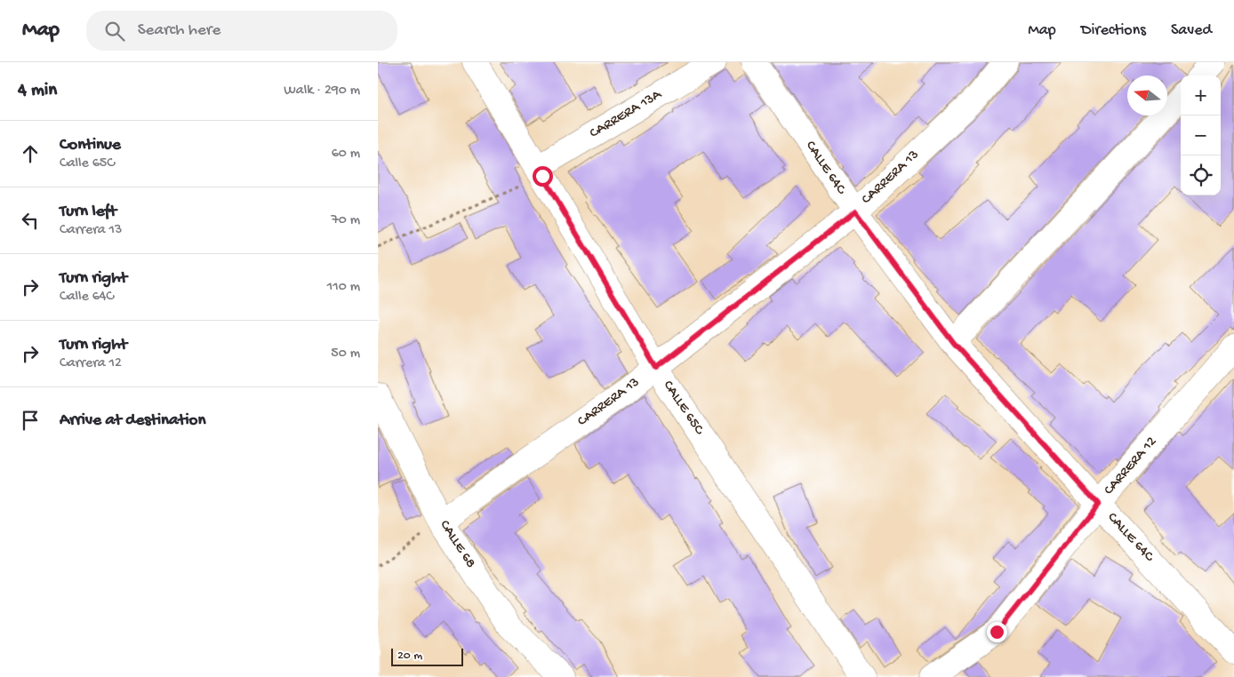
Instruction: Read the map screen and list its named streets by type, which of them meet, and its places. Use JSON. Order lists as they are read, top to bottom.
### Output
{
  "streets": {
    "street": [
      "CARRERA 13A",
      "CALLE 64C",
      "CARRERA 13",
      "CALLE 65C",
      "CARRERA 12",
      "CALLE 68"
    ]
  },
  "crossings": [
    ["CARRERA 13A", "CALLE 65C"],
    ["CALLE 64C", "CARRERA 13"],
    ["CALLE 64C", "CARRERA 12"],
    ["CARRERA 13", "CALLE 65C"],
    ["CARRERA 13", "CALLE 68"]
  ],
  "scale_bar": "20 m",
  "north": "left",
  "page": {
    "header": "Map",
    "search": "Search here",
    "nav": ["Map", "Directions", "Saved"],
    "heading": ["4 min", "Walk · 290 m"],
    "map_buttons": ["+", "−"],
    "list": [
      ["Continue", "Calle 65C", "60 m"],
      ["Turn left", "Carrera 13", "70 m"],
      ["Turn right", "Calle 64C", "110 m"],
      ["Turn right", "Carrera 12", "50 m"],
      "Arrive at destination"
    ],
    "scale": "20 m"
  }
}
